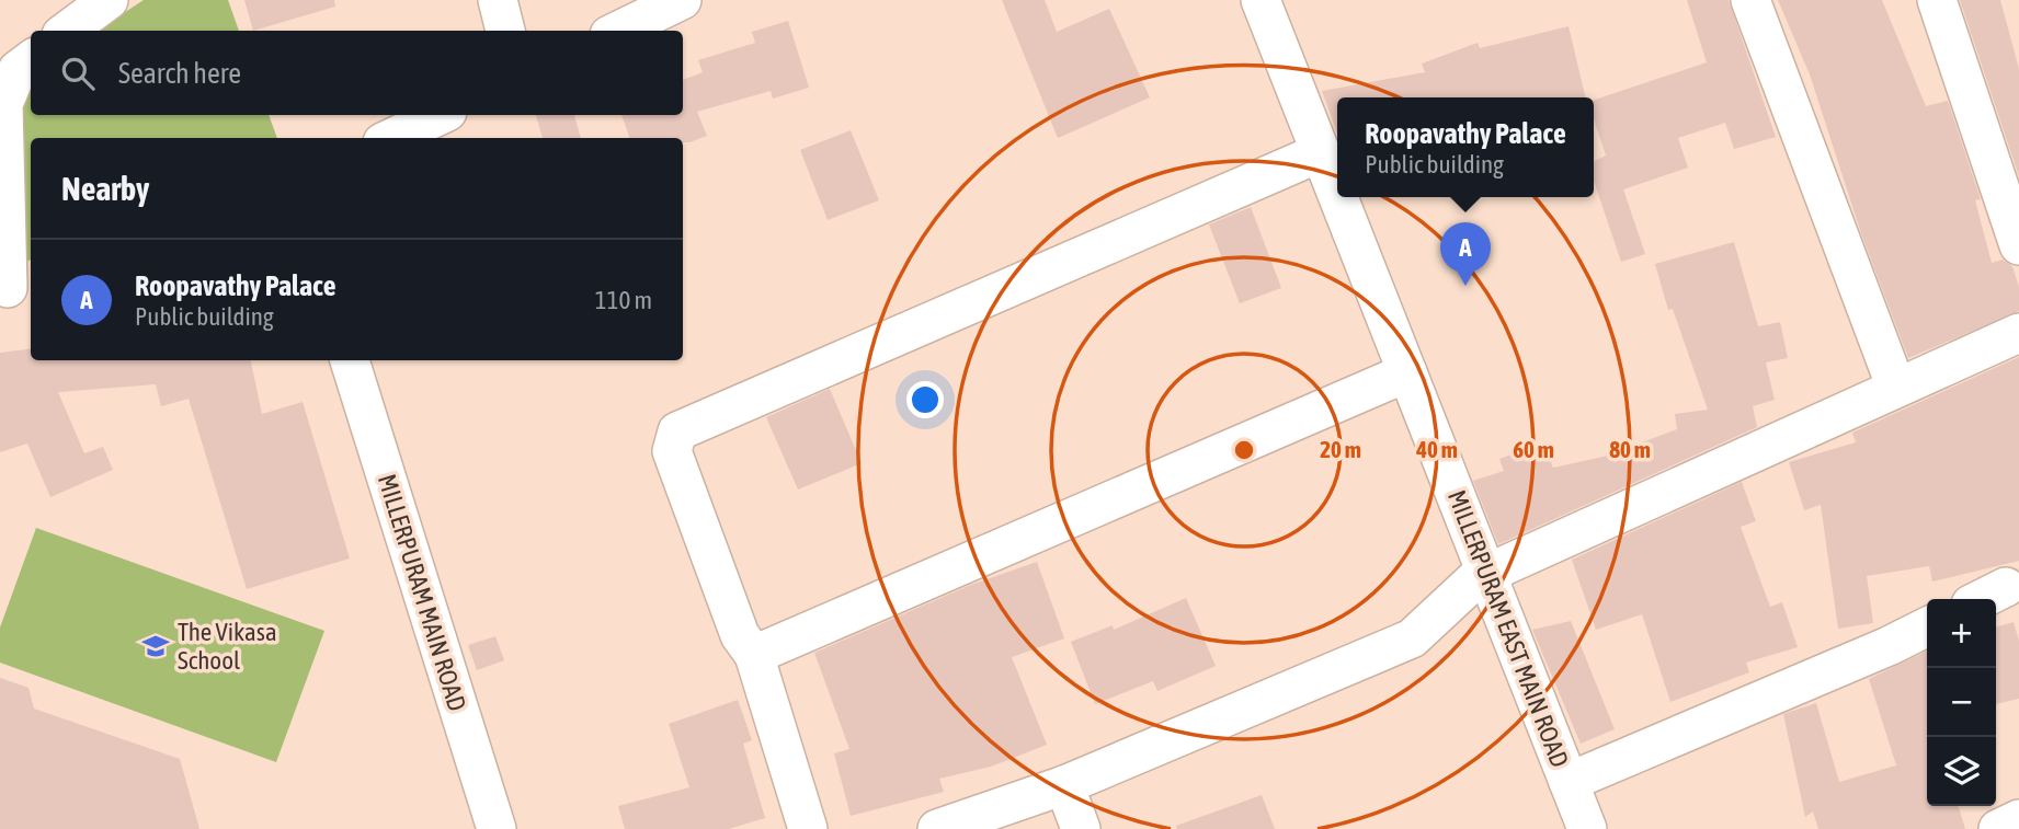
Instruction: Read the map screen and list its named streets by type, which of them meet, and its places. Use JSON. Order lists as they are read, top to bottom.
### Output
{
  "streets": {
    "street": ["MILLERPURAM MAIN ROAD", "MILLERPURAM EAST MAIN ROAD"]
  },
  "places": {
    "school or university": ["The Vikasa School"]
  },
  "page": {
    "search": "Search here",
    "popup": ["Roopavathy Palace", "Public building"],
    "heading": "Nearby",
    "pins": "A",
    "list": [
      {
        "mark": "A",
        "name": "Roopavathy Palace",
        "note": "Public building",
        "value": "110 m"
      }
    ],
    "map_buttons": ["+", "−"]
  },
  "rings": [
    "20 m",
    "40 m",
    "60 m",
    "80 m"
  ]
}
